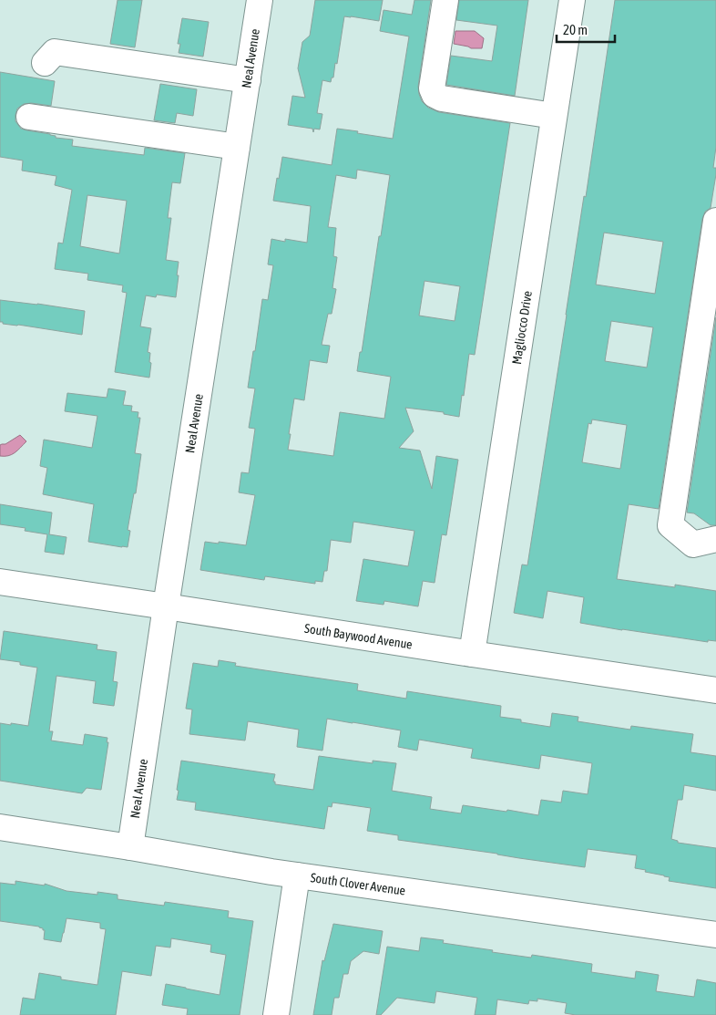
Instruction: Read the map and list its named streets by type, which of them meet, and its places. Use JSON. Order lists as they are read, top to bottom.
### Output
{
  "streets": {
    "street": [
      "Neal Avenue",
      "Magliocco Drive",
      "South Baywood Avenue",
      "South Clover Avenue"
    ]
  },
  "crossings": [
    ["Neal Avenue", "South Baywood Avenue"],
    ["Neal Avenue", "South Clover Avenue"],
    ["Magliocco Drive", "South Baywood Avenue"]
  ],
  "scale_bar": "20 m"
}
